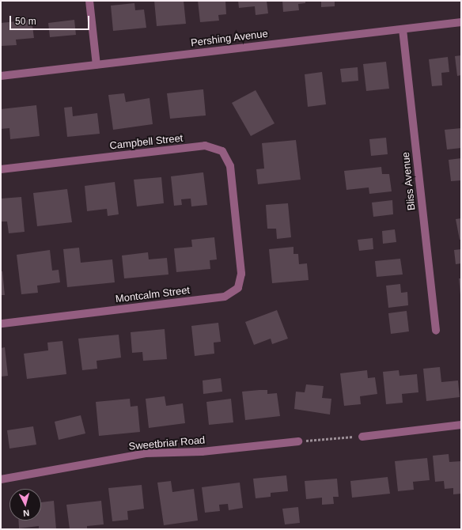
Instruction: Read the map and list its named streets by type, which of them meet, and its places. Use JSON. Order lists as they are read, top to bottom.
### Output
{
  "streets": {
    "street": [
      "Pershing Avenue",
      "Campbell Street",
      "Bliss Avenue",
      "Montcalm Street",
      "Sweetbriar Road"
    ]
  },
  "crossings": [
    ["Pershing Avenue", "Bliss Avenue"],
    ["Campbell Street", "Montcalm Street"]
  ],
  "scale_bar": "50 m",
  "north": "bottom"
}
